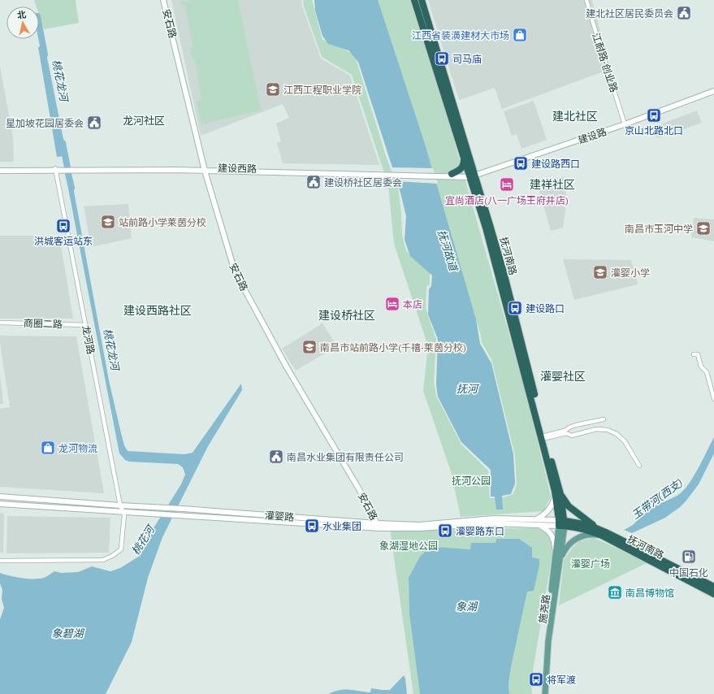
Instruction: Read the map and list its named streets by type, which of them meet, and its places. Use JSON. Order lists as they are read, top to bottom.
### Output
{
  "streets": {
    "highway": ["抚河南路"],
    "main road": [
      "安石路",
      "建设路",
      "建设西路",
      "灌婴路",
      "施尧路"
    ],
    "street": ["江耐路·创业路", "商圈二路", "龙河路"]
  },
  "crossings": [
    ["安石路", "建设西路"],
    ["安石路", "灌婴路"],
    ["江耐路·创业路", "建设路"],
    ["建设路", "建设西路"],
    ["建设路", "抚河南路"],
    ["建设西路", "抚河南路"],
    ["建设西路", "龙河路"],
    ["抚河南路", "灌婴路"],
    ["抚河南路", "施尧路"],
    ["商圈二路", "龙河路"],
    ["龙河路", "灌婴路"],
    ["灌婴路", "施尧路"]
  ],
  "districts": [
    "建北社区",
    "龙河社区",
    "建祥社区",
    "建设西路社区",
    "建设桥社区",
    "灌婴社区"
  ],
  "water": [
    "桃花龙河",
    "抚河故道",
    "抚河",
    "玉带河(西支)",
    "桃花河",
    "象湖",
    "象碧湖"
  ],
  "parks": ["抚河公园", "象湖湿地公园", "灌婴广场"],
  "places": {
    "public building": [
      "建北社区居民委员会",
      "星加坡花园居委会",
      "建设桥社区居委会",
      "南昌水业集团有限责任公司"
    ],
    "shop": ["江西省装潢建材大市场", "龙河物流"],
    "bus stop": [
      "司马庙",
      "京山北路北口",
      "建设路西口",
      "洪城客运站东",
      "建设路口",
      "水业集团",
      "灌婴路东口",
      "将军渡"
    ],
    "school or university": [
      "江西工程职业学院",
      "站前路小学莱茵分校",
      "南昌市玉河中学",
      "灌婴小学",
      "南昌市站前路小学(千禧·莱茵分校)"
    ],
    "hotel": ["宜尚酒店(八一广场王府井店)", "本店"],
    "fuel station": ["中国石化"],
    "museum": ["南昌博物馆"]
  },
  "north": "top"
}
